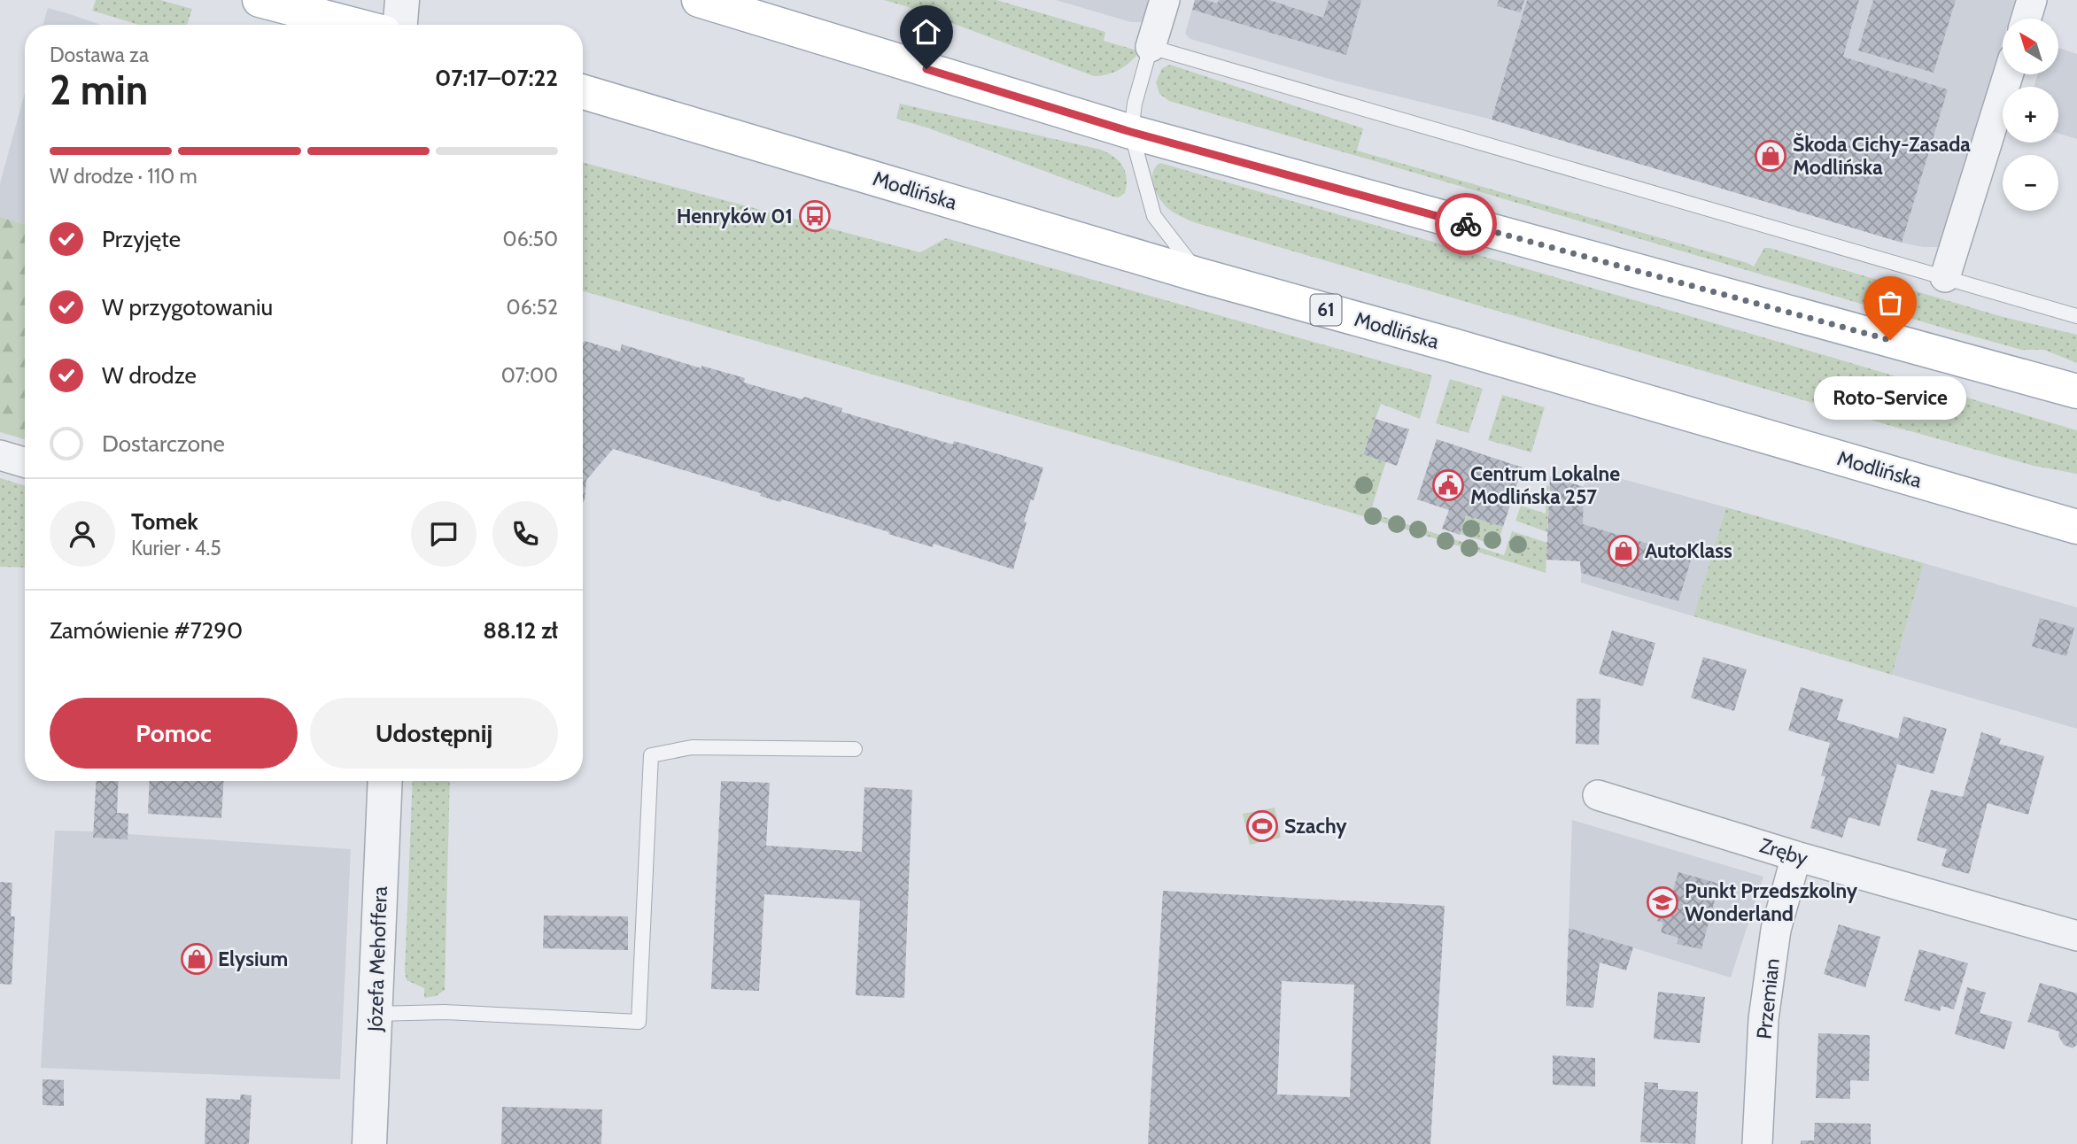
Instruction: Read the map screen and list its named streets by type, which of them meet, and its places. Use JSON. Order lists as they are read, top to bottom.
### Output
{
  "streets": {
    "main road": ["Modlińska", "61"],
    "street": ["Zręby", "Józefa Mehoffera", "Przemian"]
  },
  "crossings": [
    ["Zręby", "Przemian"]
  ],
  "places": {
    "shop": ["Škoda Cichy-Zasada Modlińska", "AutoKlass", "Elysium"],
    "bus stop": ["Henryków 01"],
    "other": ["Roto-Service"],
    "public building": ["Centrum Lokalne Modlińska 257"],
    "sports": ["Szachy"],
    "school or university": ["Punkt Przedszkolny Wonderland"]
  },
  "north": "top left",
  "page": {
    "map_buttons": ["+", "−"],
    "heading": ["2 min", "Dostawa za", "07:17–07:22"],
    "panel": [
      "Tomek",
      "Kurier · 4.5",
      "Zamówienie #7290",
      "88.12 zł"
    ],
    "bar": "W drodze · 110 m",
    "list": [
      ["Przyjęte", "06:50"],
      ["W przygotowaniu", "06:52"],
      ["W drodze", "07:00"],
      "Dostarczone"
    ],
    "bubble": "Roto-Service",
    "buttons": ["Pomoc", "Udostępnij"]
  }
}
